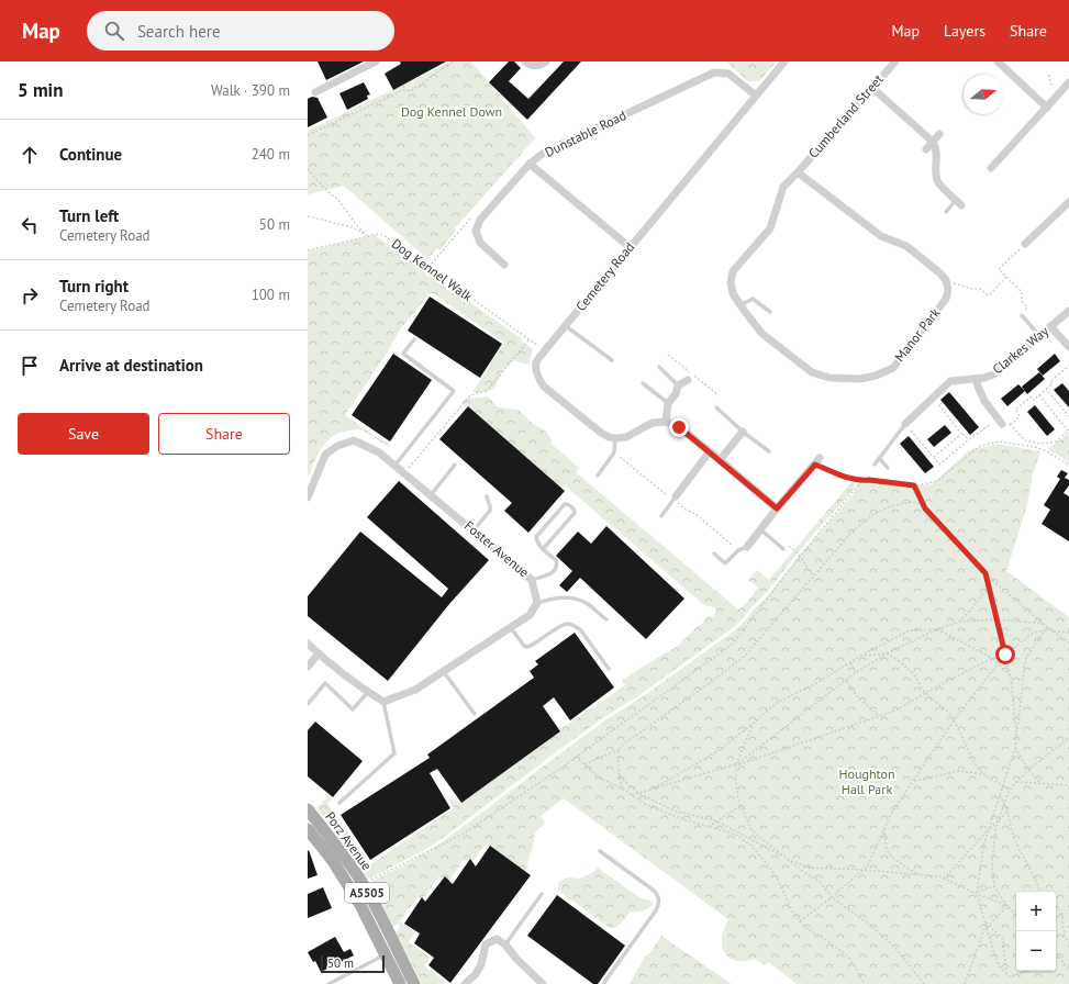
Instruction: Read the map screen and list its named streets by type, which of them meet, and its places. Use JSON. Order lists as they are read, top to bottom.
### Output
{
  "streets": {
    "main road": ["Porz Avenue", "A5505"],
    "street": [
      "Cumberland Street",
      "Dunstable Road",
      "Cemetery Road",
      "Manor Park",
      "Clarkes Way",
      "Foster Avenue"
    ],
    "path": ["Dog Kennel Walk"]
  },
  "crossings": [
    ["Cumberland Street", "Manor Park"],
    ["Dunstable Road", "Cemetery Road"],
    ["Dog Kennel Walk", "Cemetery Road"]
  ],
  "parks": ["Dog Kennel Down", "Houghton Hall Park"],
  "scale_bar": "50 m",
  "north": "right",
  "page": {
    "header": "Map",
    "search": "Search here",
    "nav": ["Map", "Layers", "Share"],
    "heading": ["5 min", "Walk · 390 m"],
    "list": [
      ["Continue", "240 m"],
      ["Turn left", "Cemetery Road", "50 m"],
      ["Turn right", "Cemetery Road", "100 m"],
      "Arrive at destination"
    ],
    "buttons": ["Save", "Share"],
    "map_buttons": ["+", "−"],
    "scale": "50 m"
  }
}
